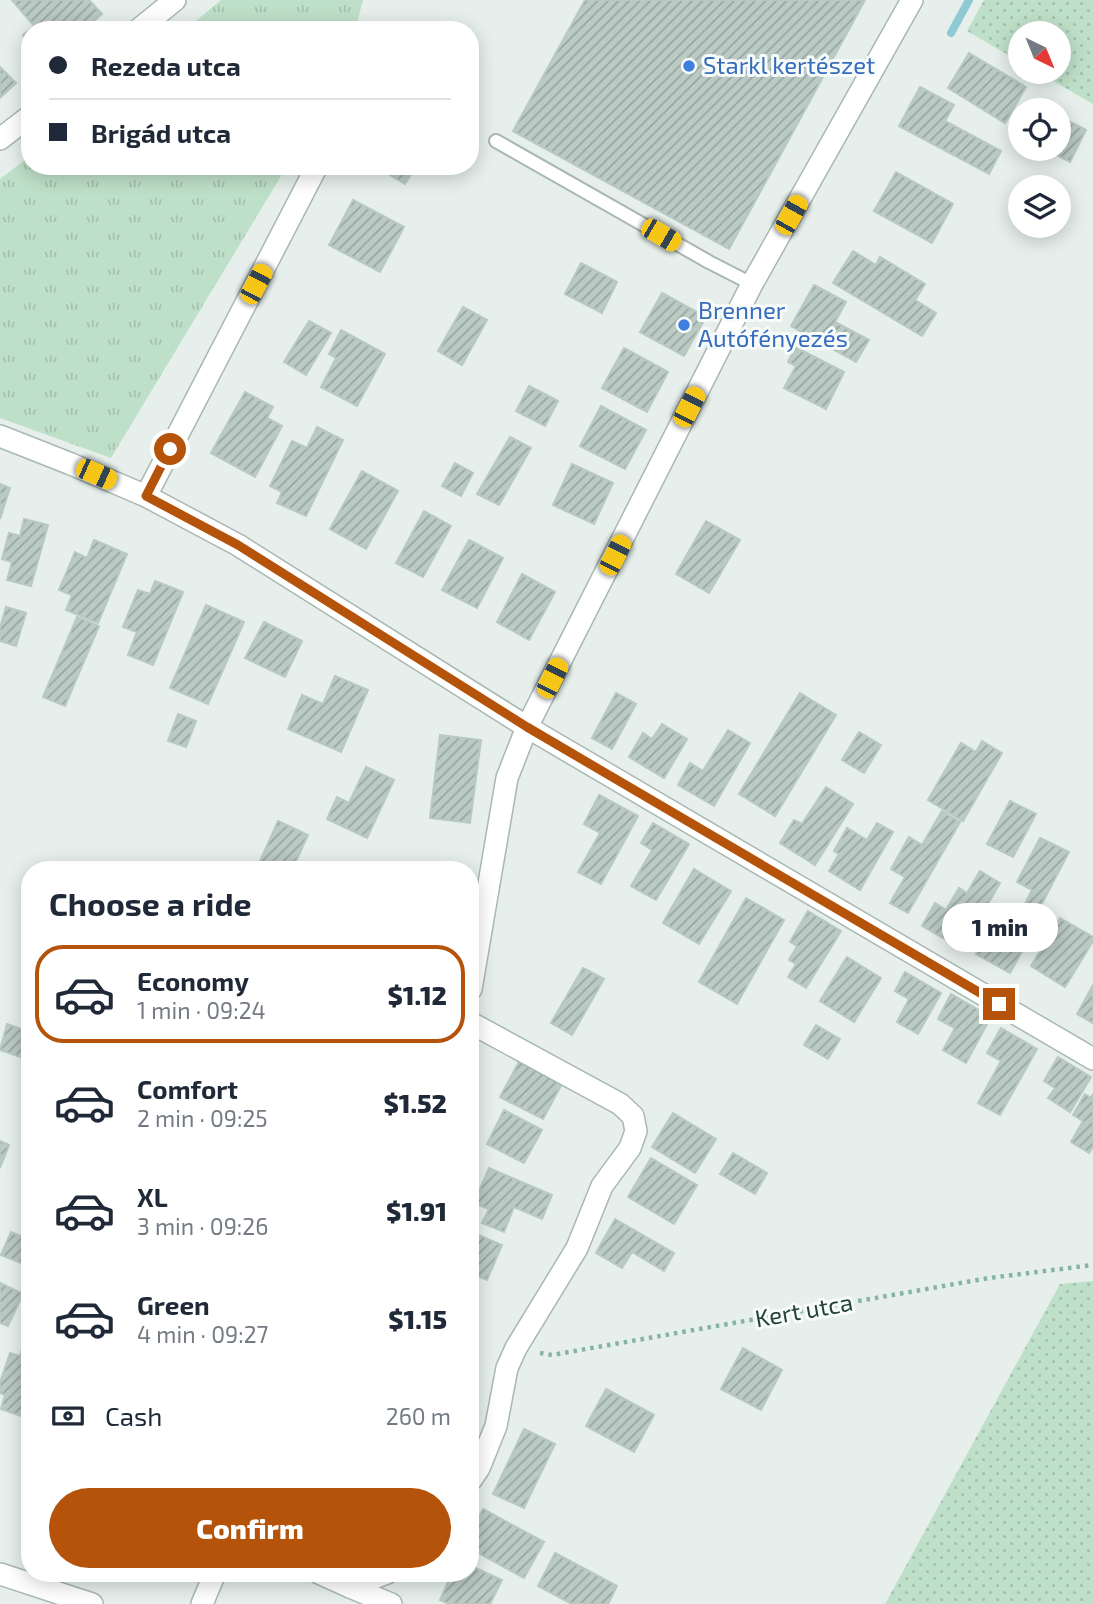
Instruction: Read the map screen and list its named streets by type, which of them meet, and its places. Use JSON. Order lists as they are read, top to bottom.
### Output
{
  "streets": {
    "path": ["Kert utca"]
  },
  "places": ["Starkl kertészet", "Brenner Autófényezés"],
  "north": "bottom right",
  "page": {
    "banner": ["Rezeda utca", "Brigád utca"],
    "heading": "Choose a ride",
    "bubble": "1 min",
    "list": [
      {
        "name": "Economy",
        "note": "1 min · 09:24",
        "value": "$1.12"
      },
      {
        "name": "Comfort",
        "note": "2 min · 09:25",
        "value": "$1.52"
      },
      {
        "name": "XL",
        "note": "3 min · 09:26",
        "value": "$1.91"
      },
      {
        "name": "Green",
        "note": "4 min · 09:27",
        "value": "$1.15"
      }
    ],
    "pay": ["Cash", "260 m"],
    "buttons": "Confirm"
  }
}
